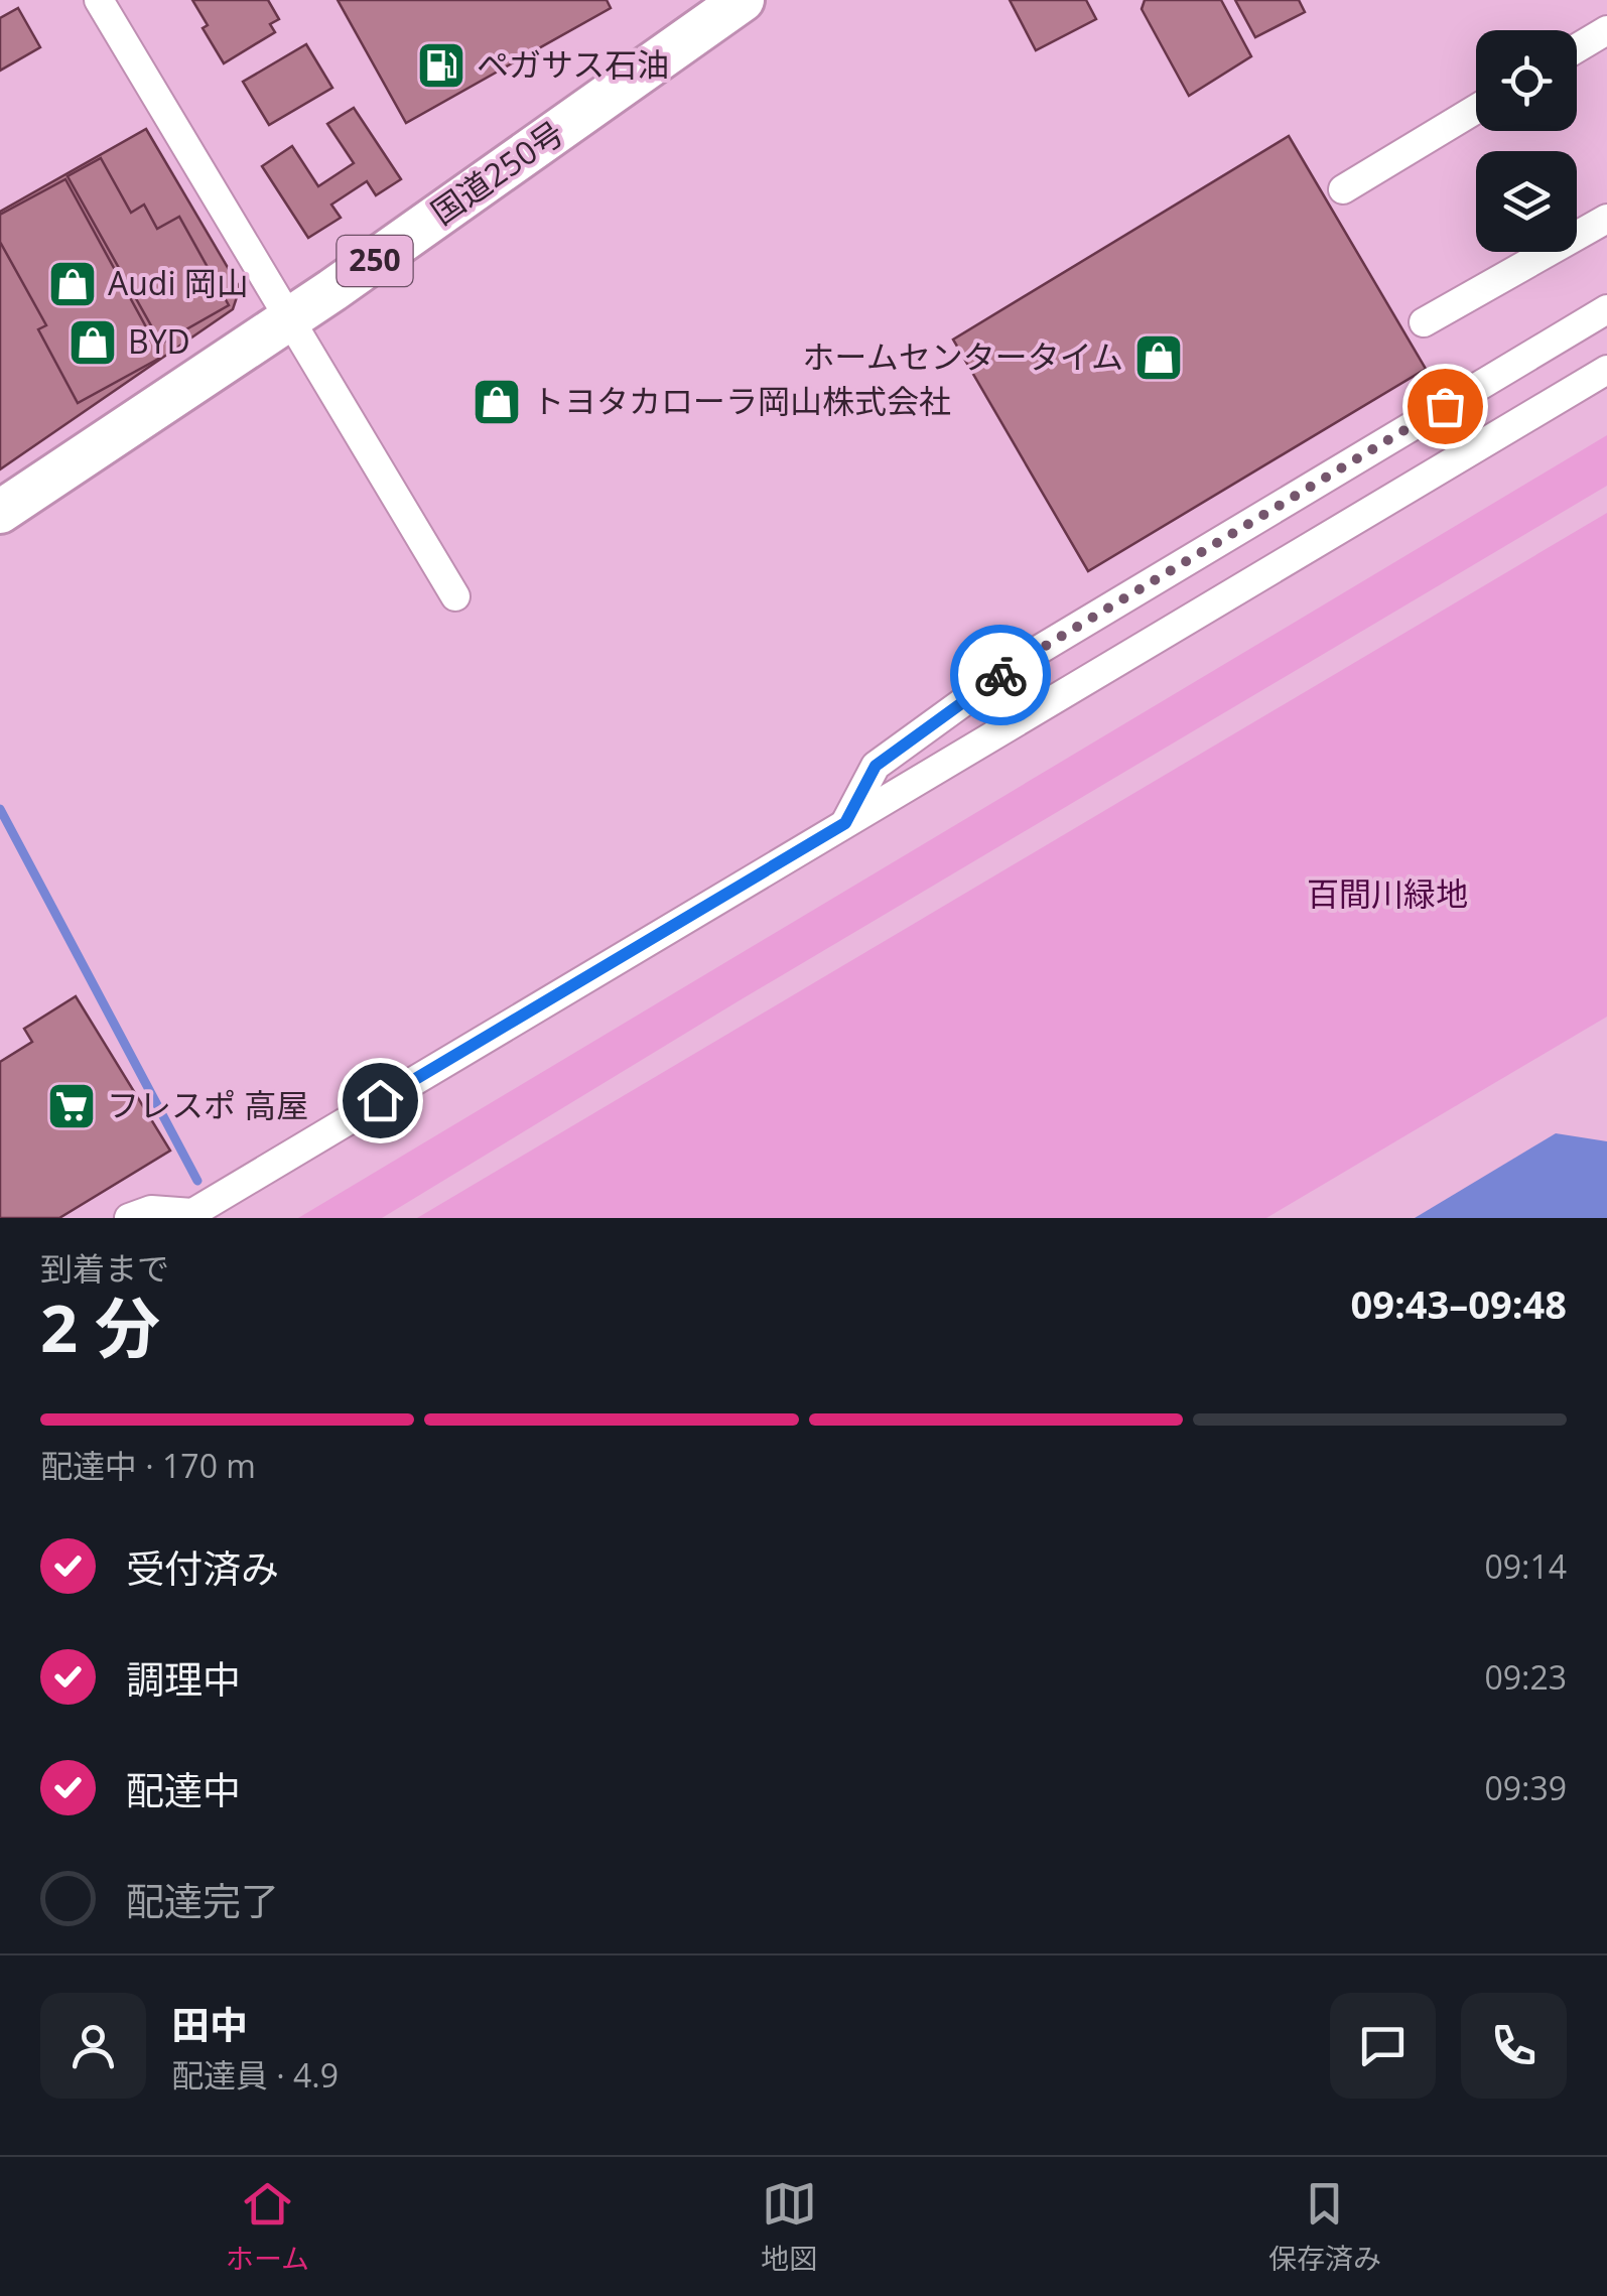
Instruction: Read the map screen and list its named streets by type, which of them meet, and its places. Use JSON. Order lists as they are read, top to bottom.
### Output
{
  "streets": {
    "highway": ["国道250号", "250"]
  },
  "parks": ["百間川緑地"],
  "places": {
    "fuel station": ["ペガサス石油"],
    "shop": [
      "Audi 岡山",
      "BYD",
      "ホームセンタータイム",
      "トヨタカローラ岡山株式会社"
    ],
    "supermarket": ["フレスポ 高屋"]
  },
  "page": {
    "heading": ["2 分", "到着まで", "09:43–09:48"],
    "panel": ["田中", "配達員 · 4.9"],
    "bar": "配達中 · 170 m",
    "list": [
      ["受付済み", "09:14"],
      ["調理中", "09:23"],
      ["配達中", "09:39"],
      "配達完了"
    ],
    "tabs": ["ホーム", "地図", "保存済み"]
  }
}
